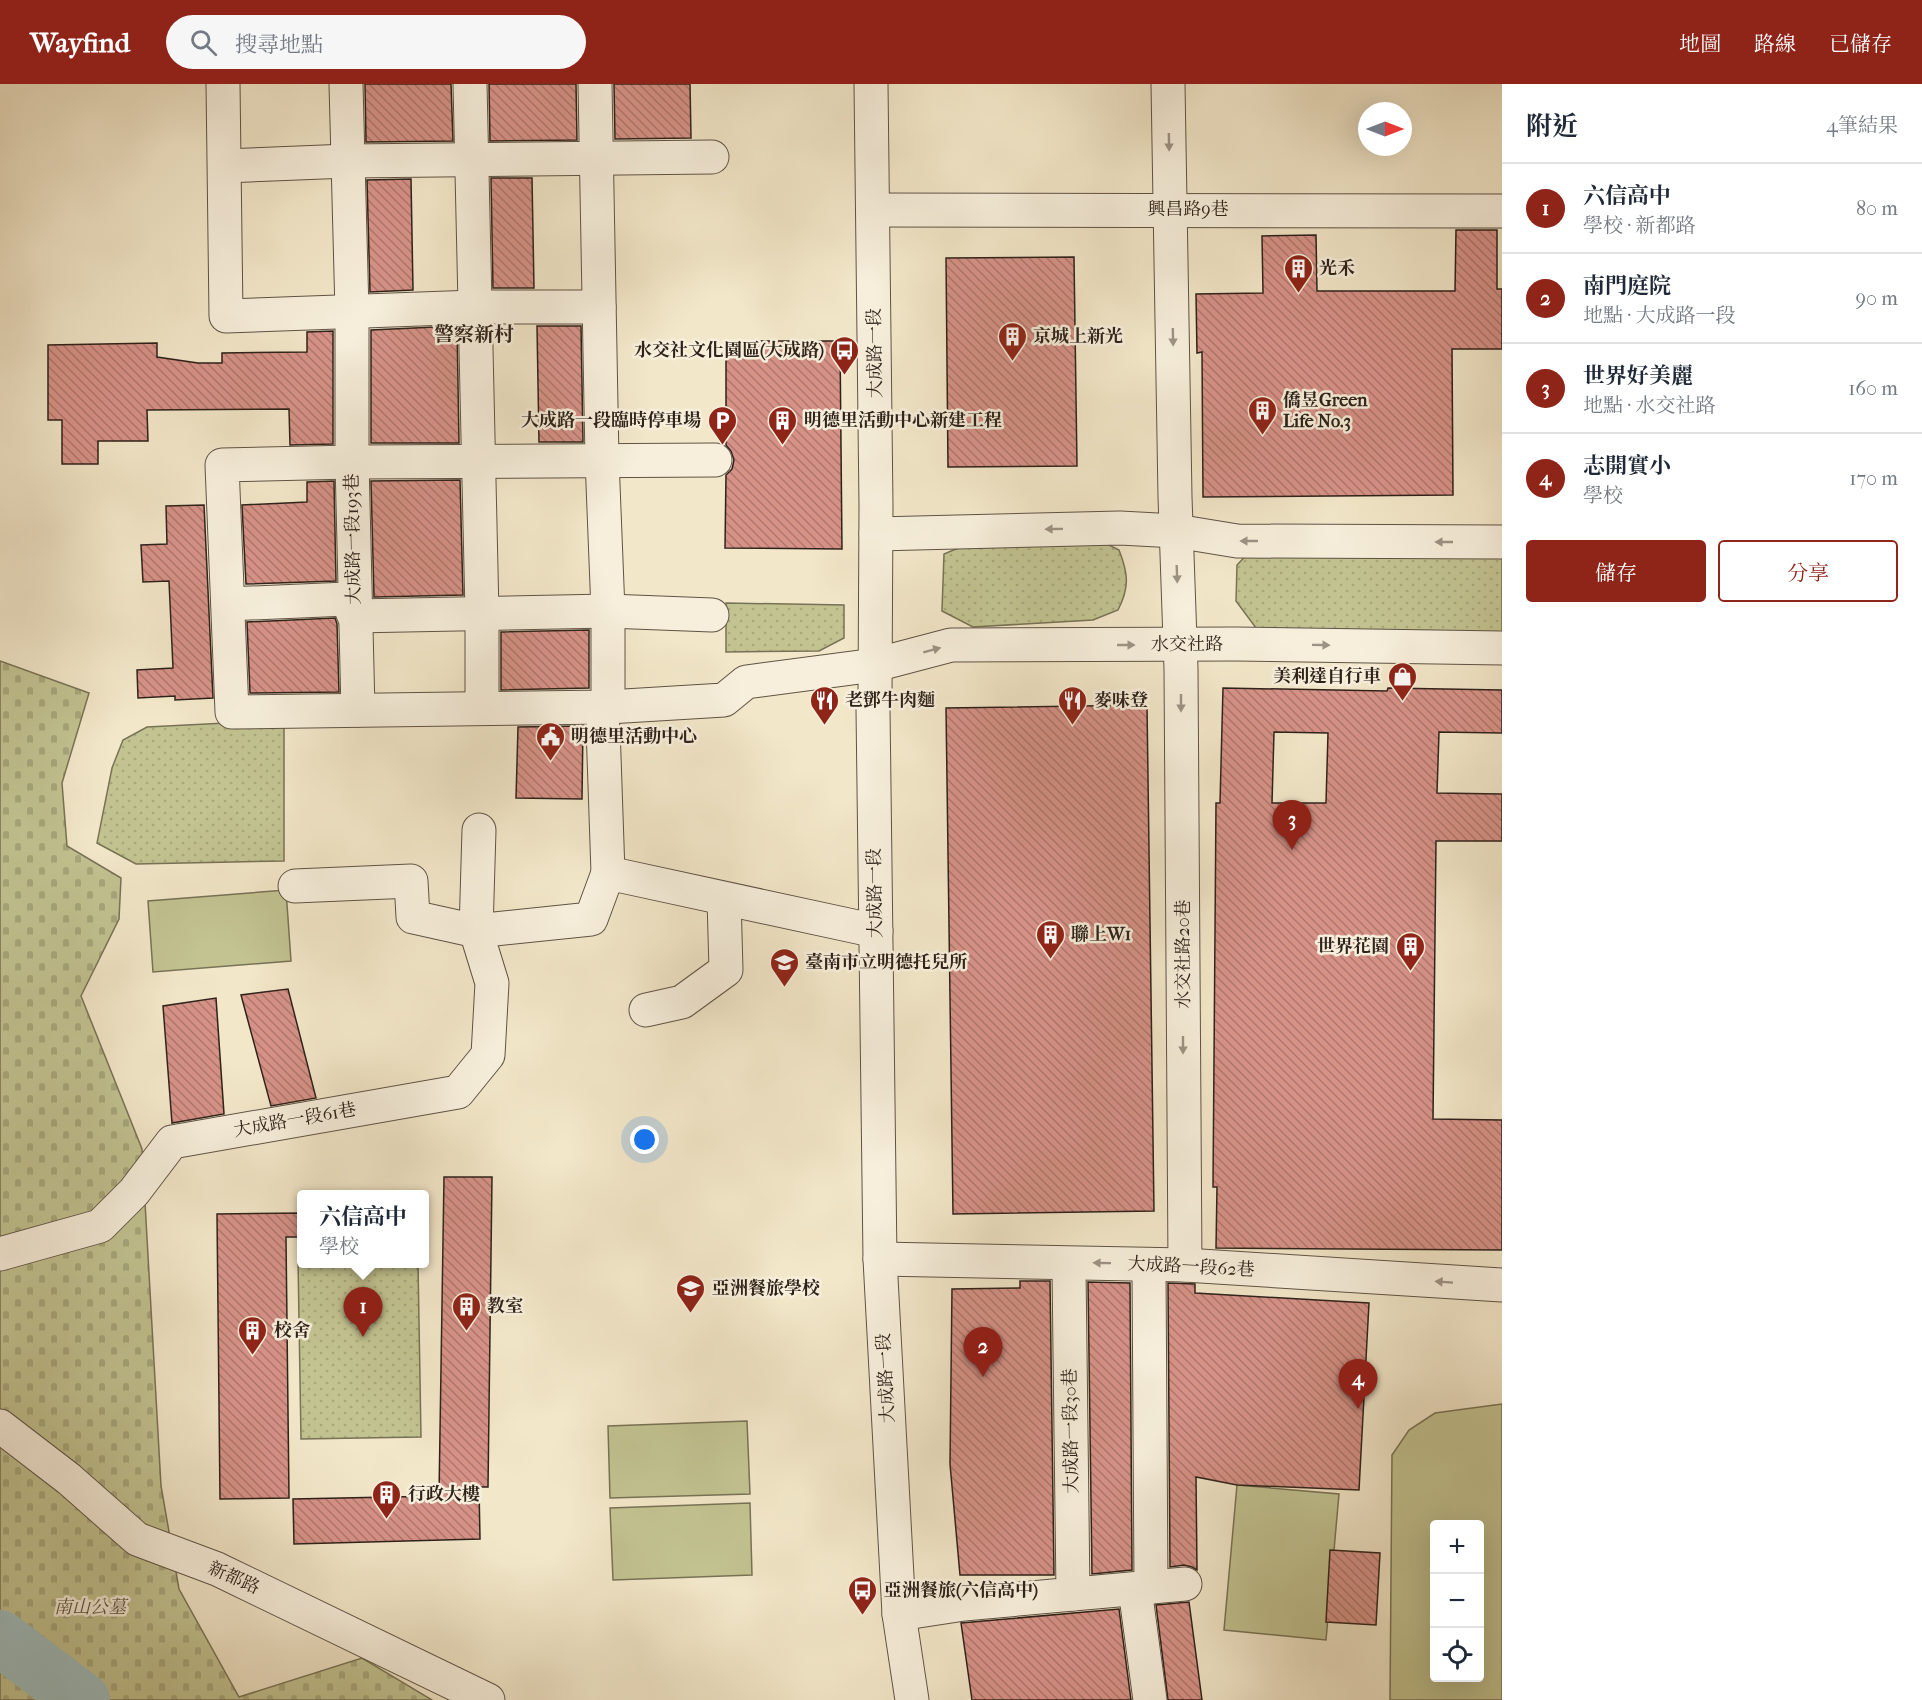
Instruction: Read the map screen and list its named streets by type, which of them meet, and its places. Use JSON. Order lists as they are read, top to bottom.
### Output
{
  "streets": {
    "street": [
      "興昌路9巷",
      "大成路一段",
      "大成路一段193巷",
      "水交社路",
      "水交社路20巷",
      "大成路一段61巷",
      "大成路一段62巷",
      "大成路一段30巷",
      "新都路"
    ]
  },
  "crossings": [
    ["興昌路9巷", "大成路一段"],
    ["興昌路9巷", "水交社路20巷"],
    ["大成路一段", "水交社路"],
    ["大成路一段", "大成路一段62巷"],
    ["水交社路", "水交社路20巷"],
    ["水交社路20巷", "大成路一段62巷"]
  ],
  "one_way": ["水交社路20巷", "大成路一段62巷"],
  "districts": ["警察新村"],
  "parks": ["南山公墓"],
  "places": {
    "building": [
      "光禾",
      "京城上新光",
      "僑昱Green Life No.3",
      "明德里活動中心新建工程",
      "聯上W1",
      "世界花園",
      "教室",
      "校舍",
      "行政大樓"
    ],
    "bus stop": ["水交社文化園區(大成路)", "亞洲餐旅(六信高中)"],
    "parking": ["大成路一段臨時停車場"],
    "shop": ["美利達自行車"],
    "restaurant": ["老鄧牛肉麵", "麥味登"],
    "public building": ["明德里活動中心"],
    "school or university": ["臺南市立明德托兒所", "亞洲餐旅學校"]
  },
  "north": "right",
  "page": {
    "header": "Wayfind",
    "search": "搜尋地點",
    "nav": ["地圖", "路線", "已儲存"],
    "heading": ["附近", "4筆結果"],
    "list": [
      {
        "mark": "1",
        "name": "六信高中",
        "note": "學校 · 新都路",
        "value": "80 m"
      },
      {
        "mark": "2",
        "name": "南門庭院",
        "note": "地點 · 大成路一段",
        "value": "90 m"
      },
      {
        "mark": "3",
        "name": "世界好美麗",
        "note": "地點 · 水交社路",
        "value": "160 m"
      },
      {
        "mark": "4",
        "name": "志開實小",
        "note": "學校",
        "value": "170 m"
      }
    ],
    "buttons": ["儲存", "分享"],
    "pins": [
      "3",
      "1",
      "2",
      "4"
    ],
    "popup": ["六信高中", "學校"],
    "map_buttons": ["+", "−"]
  }
}
